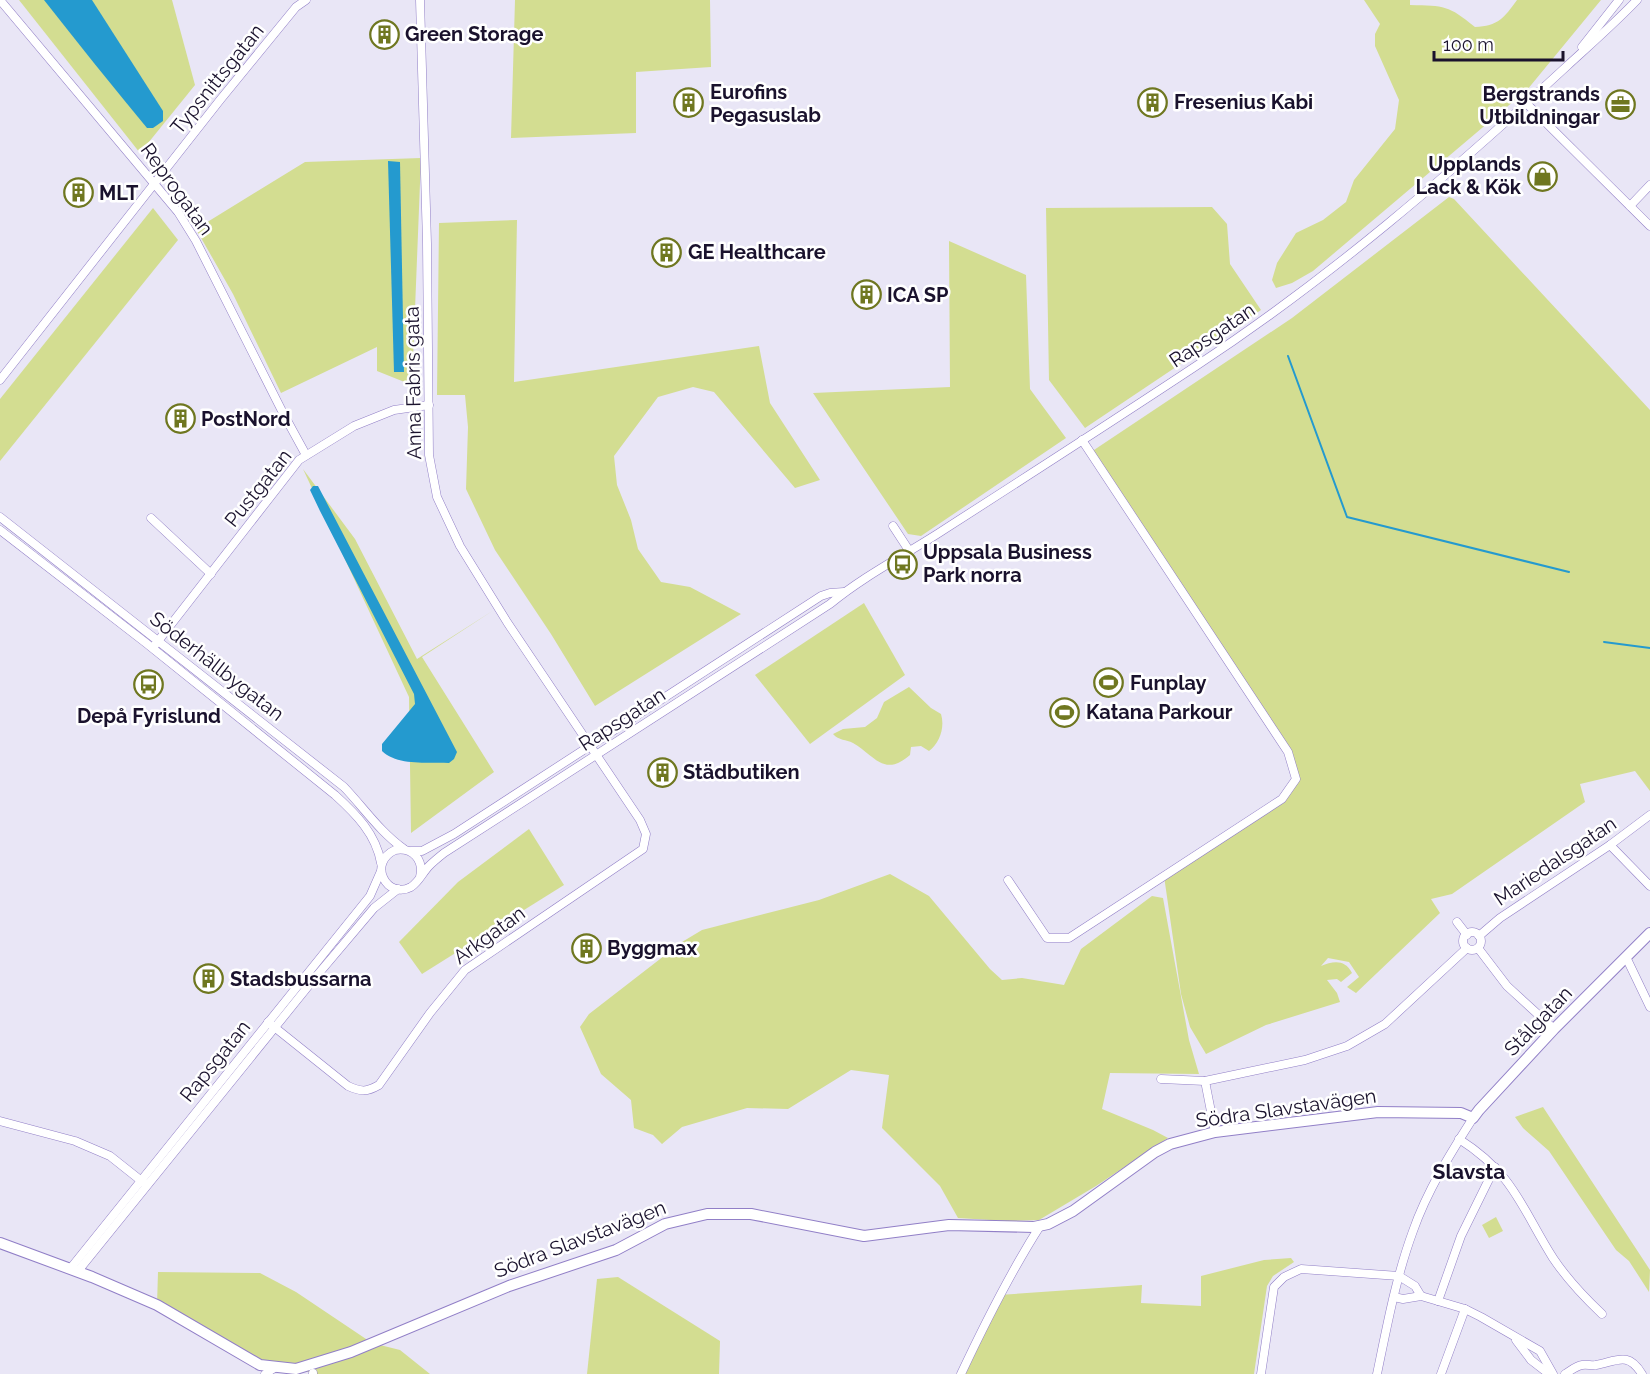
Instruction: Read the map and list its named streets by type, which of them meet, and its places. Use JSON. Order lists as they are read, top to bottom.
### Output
{
  "streets": {
    "street": [
      "Typsnittsgatan",
      "Reprogatan",
      "Rapsgatan",
      "Anna Fabris gata",
      "Pustgatan",
      "Söderhällbygatan",
      "Mariedalsgatan",
      "Arkgatan",
      "Stålgatan",
      "Södra Slavstavägen"
    ]
  },
  "crossings": [
    ["Typsnittsgatan", "Reprogatan"],
    ["Reprogatan", "Pustgatan"],
    ["Rapsgatan", "Anna Fabris gata"],
    ["Rapsgatan", "Söderhällbygatan"],
    ["Rapsgatan", "Arkgatan"],
    ["Rapsgatan", "Södra Slavstavägen"],
    ["Anna Fabris gata", "Pustgatan"],
    ["Anna Fabris gata", "Arkgatan"],
    ["Pustgatan", "Söderhällbygatan"],
    ["Stålgatan", "Södra Slavstavägen"]
  ],
  "districts": ["Slavsta"],
  "places": {
    "building": [
      "Green Storage",
      "Fresenius Kabi",
      "Eurofins Pegasuslab",
      "MLT",
      "GE Healthcare",
      "ICA SP",
      "PostNord",
      "Städbutiken",
      "Byggmax",
      "Stadsbussarna"
    ],
    "office": ["Bergstrands Utbildningar"],
    "shop": ["Upplands Lack & Kök"],
    "bus stop": ["Uppsala Business Park norra", "Depå Fyrislund"],
    "sports": ["Funplay", "Katana Parkour"]
  },
  "scale_bar": "100 m"
}
